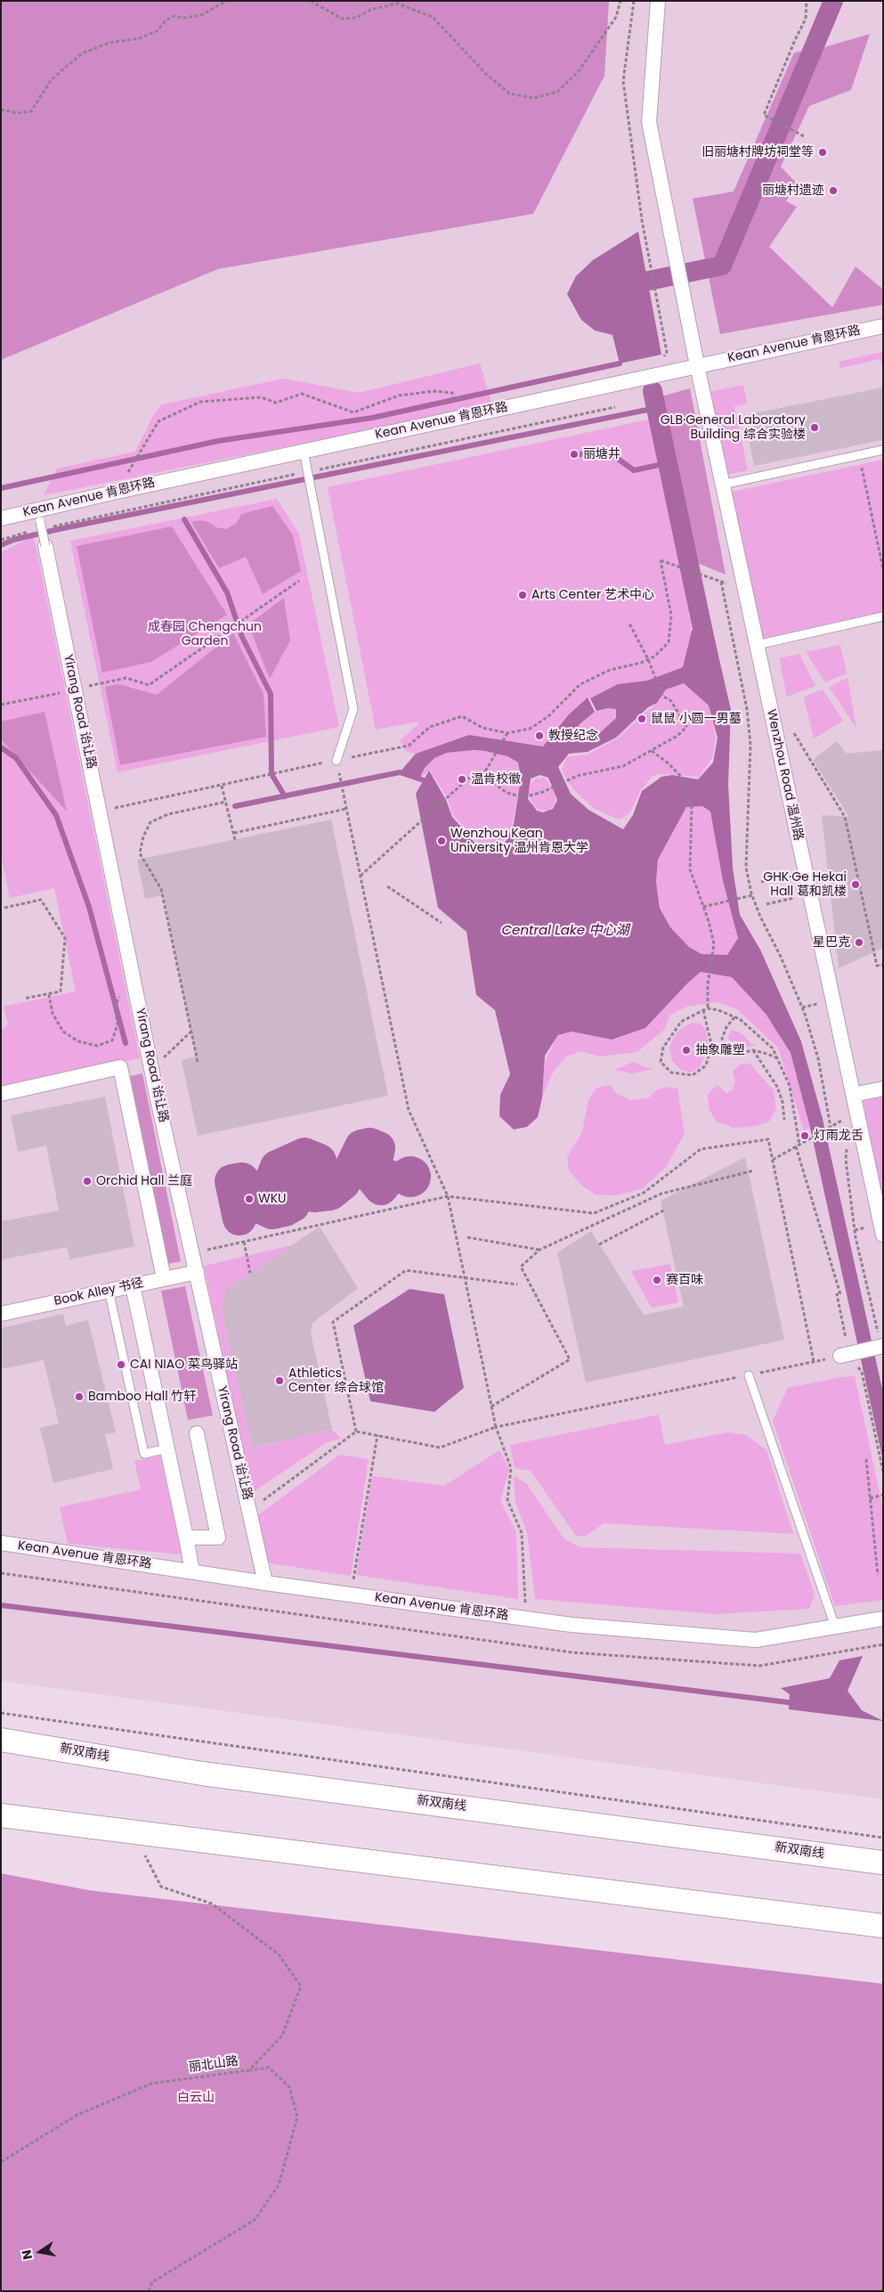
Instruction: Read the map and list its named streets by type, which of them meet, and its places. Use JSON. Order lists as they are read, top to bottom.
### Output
{
  "streets": {
    "main road": ["新双南线"],
    "street": [
      "Kean Avenue 肯恩环路",
      "Yirang Road 诒让路",
      "Wenzhou Road 温州路",
      "Book Alley 书径"
    ],
    "path": ["丽北山路"]
  },
  "crossings": [
    ["Kean Avenue 肯恩环路", "Yirang Road 诒让路"],
    ["Kean Avenue 肯恩环路", "Wenzhou Road 温州路"],
    ["Yirang Road 诒让路", "Book Alley 书径"]
  ],
  "water": ["Central Lake 中心湖"],
  "parks": ["成春园 Chengchun Garden", "白云山"],
  "places": [
    "旧丽塘村牌坊祠堂等",
    "丽塘村遗迹",
    "GLB·General Laboratory Building 综合实验楼",
    "丽塘井",
    "Arts Center 艺术中心",
    "鼠鼠 小圆一男墓",
    "教授纪念",
    "温肯校徽",
    "Wenzhou Kean University 温州肯恩大学",
    "GHK·Ge Hekai Hall 葛和凯楼",
    "星巴克",
    "抽象雕塑",
    "灯雨龙舌",
    "Orchid Hall 兰庭",
    "WKU",
    "赛百味",
    "CAI NIAO 菜鸟驿站",
    "Athletics Center 综合球馆",
    "Bamboo Hall 竹轩"
  ],
  "north": "left"
}
